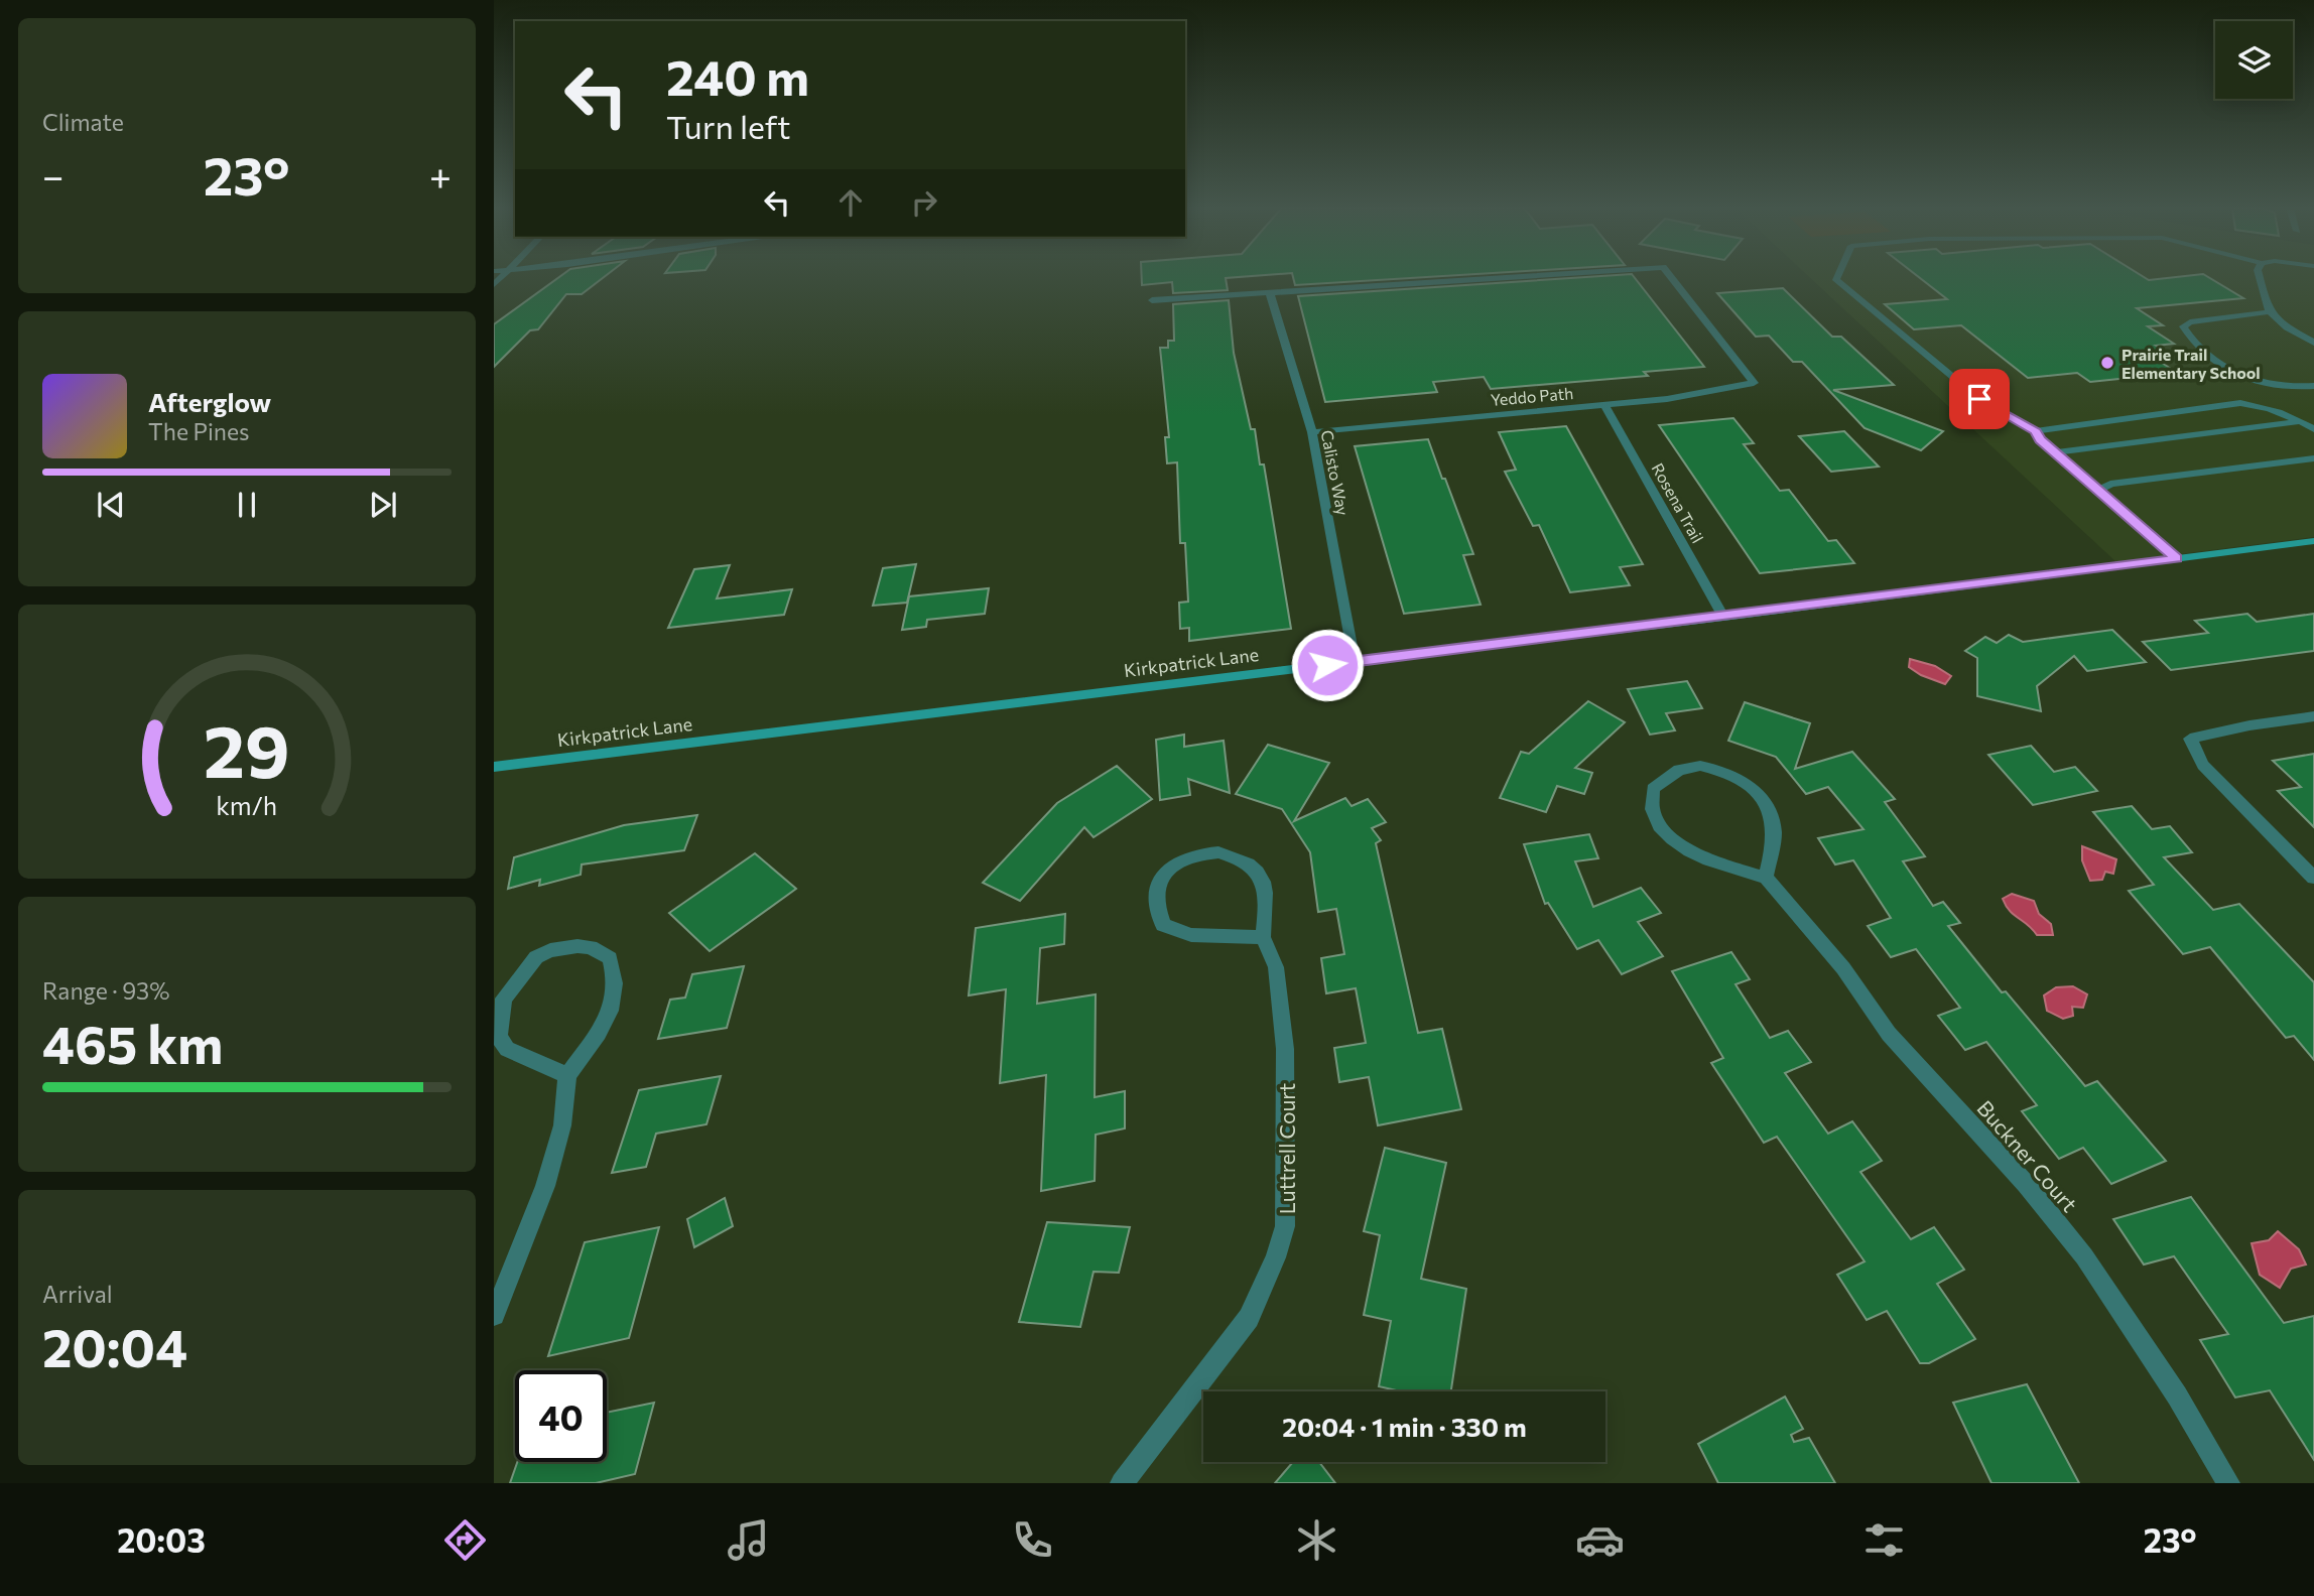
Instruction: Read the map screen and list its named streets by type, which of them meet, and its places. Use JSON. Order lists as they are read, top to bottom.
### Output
{
  "streets": {
    "street": [
      "Yeddo Path",
      "Calisto Way",
      "Rosena Trail",
      "Kirkpatrick Lane",
      "Luttrell Court",
      "Buckner Court"
    ]
  },
  "crossings": [
    ["Yeddo Path", "Calisto Way"],
    ["Yeddo Path", "Rosena Trail"],
    ["Calisto Way", "Kirkpatrick Lane"],
    ["Rosena Trail", "Kirkpatrick Lane"]
  ],
  "places": ["Prairie Trail Elementary School"],
  "page": {
    "tile": [
      "Climate",
      ["Range · 93%", "465 km"],
      ["Arrival", "20:04"]
    ],
    "turn": ["240 m", "Turn left"],
    "heat": ["−", "23°", "+"],
    "song": ["Afterglow", "The Pines"],
    "limit": "40",
    "trip": "20:04 · 1 min · 330 m",
    "tabs": ["20:03", "23°"],
    "gauge": ["29", "km/h"]
  }
}
